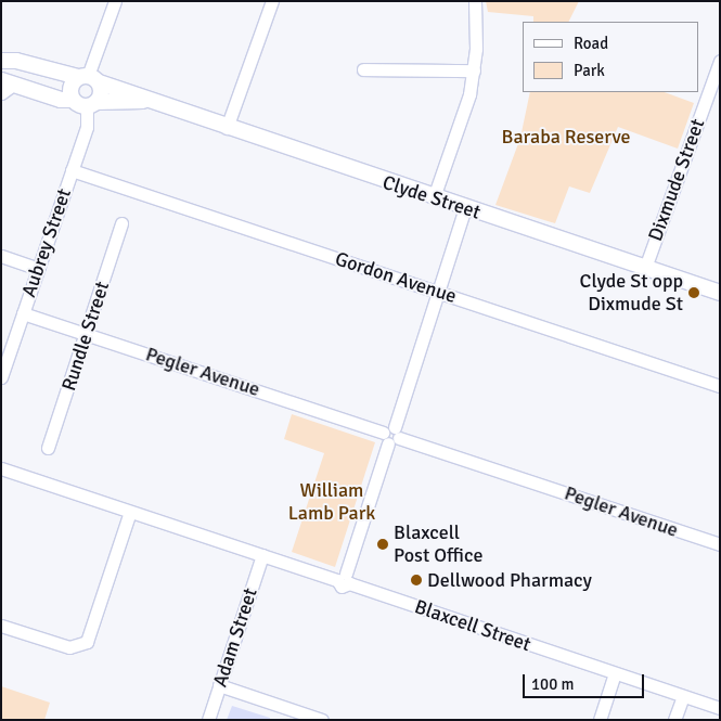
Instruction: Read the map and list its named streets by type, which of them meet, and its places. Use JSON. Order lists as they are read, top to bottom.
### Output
{
  "streets": {
    "main road": ["Clyde Street"],
    "street": [
      "Dixmude Street",
      "Aubrey Street",
      "Gordon Avenue",
      "Rundle Street",
      "Pegler Avenue",
      "Blaxcell Street",
      "Adam Street"
    ]
  },
  "crossings": [
    ["Dixmude Street", "Clyde Street"],
    ["Clyde Street", "Aubrey Street"],
    ["Aubrey Street", "Gordon Avenue"],
    ["Aubrey Street", "Pegler Avenue"],
    ["Rundle Street", "Pegler Avenue"],
    ["Blaxcell Street", "Adam Street"]
  ],
  "parks": ["Baraba Reserve", "William Lamb Park"],
  "places": ["Clyde St opp Dixmude St", "Blaxcell Post Office", "Dellwood Pharmacy"],
  "legend": ["Road", "Park"],
  "scale_bar": "100 m"
}
